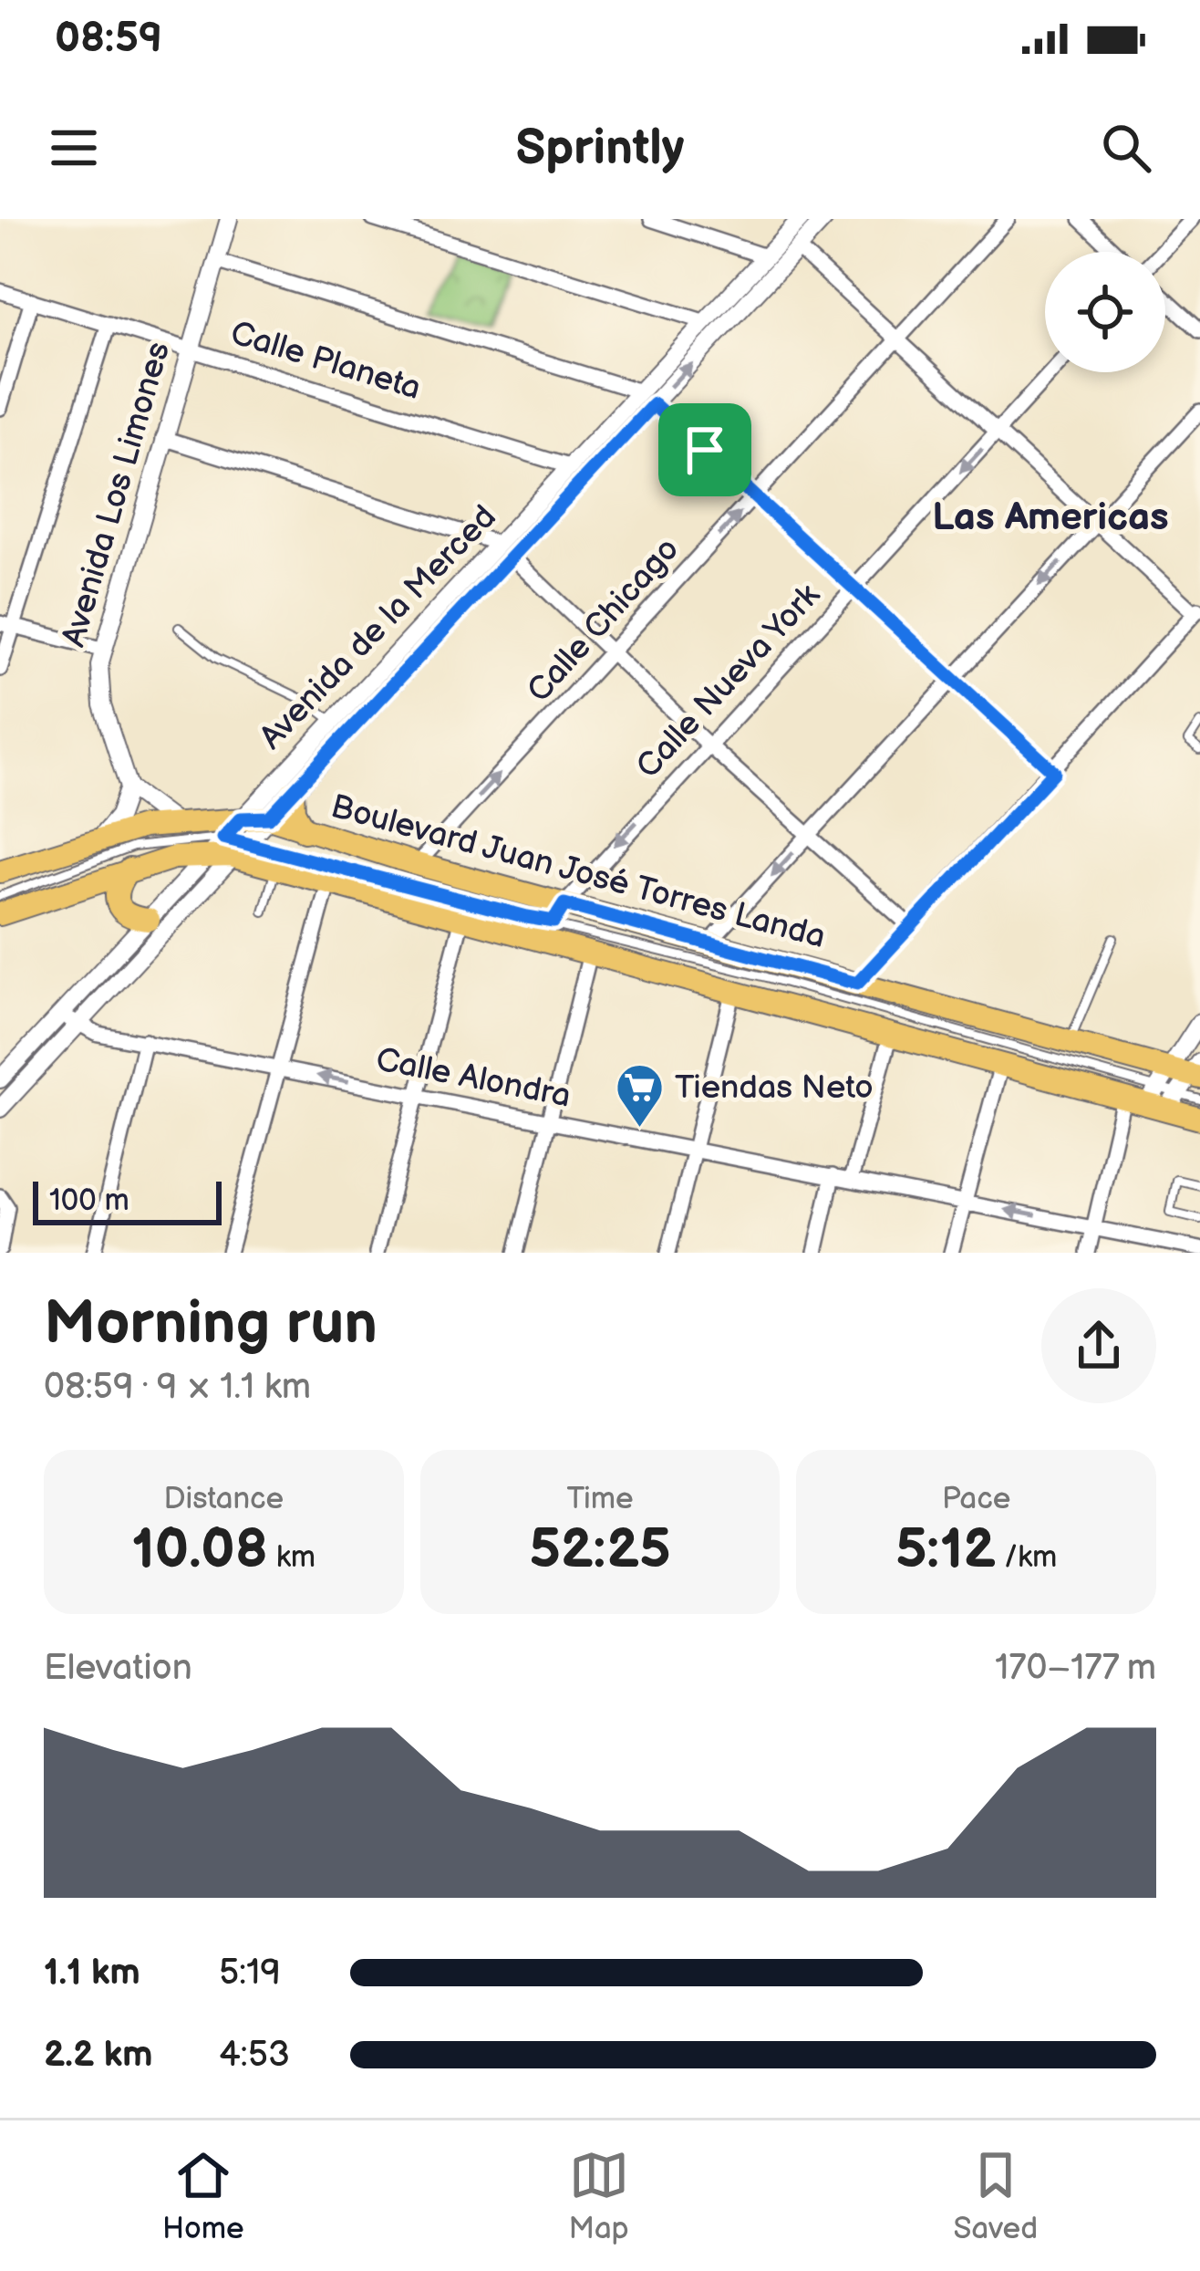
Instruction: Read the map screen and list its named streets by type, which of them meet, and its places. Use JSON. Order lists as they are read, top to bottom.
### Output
{
  "streets": {
    "main road": ["Boulevard Juan José Torres Landa"],
    "street": [
      "Calle Planeta",
      "Avenida Los Limones",
      "Calle Chicago",
      "Avenida de la Merced",
      "Calle Nueva York",
      "Calle Alondra"
    ]
  },
  "crossings": [
    ["Calle Planeta", "Avenida Los Limones"],
    ["Calle Planeta", "Avenida de la Merced"],
    ["Calle Chicago", "Boulevard Juan José Torres Landa"],
    ["Avenida de la Merced", "Boulevard Juan José Torres Landa"],
    ["Avenida de la Merced", "Calle Alondra"],
    ["Calle Nueva York", "Boulevard Juan José Torres Landa"]
  ],
  "one_way": ["Calle Chicago", "Calle Nueva York"],
  "districts": ["Las Americas"],
  "places": {
    "supermarket": ["Tiendas Neto"]
  },
  "scale_bar": "100 m",
  "page": {
    "status": "08:59",
    "header": "Sprintly",
    "scale": "100 m",
    "heading": ["Morning run", "08:59 · 9 × 1.1 km"],
    "stats": [
      ["Distance", "10.08 km"],
      ["Time", "52:25"],
      ["Pace", "5:12 /km"]
    ],
    "chart": ["Elevation", "170–177 m"],
    "list": [
      {
        "name": "1.1 km",
        "note": "5:19"
      },
      {
        "name": "2.2 km",
        "note": "4:53"
      }
    ],
    "tabs": ["Home", "Map", "Saved"]
  }
}
